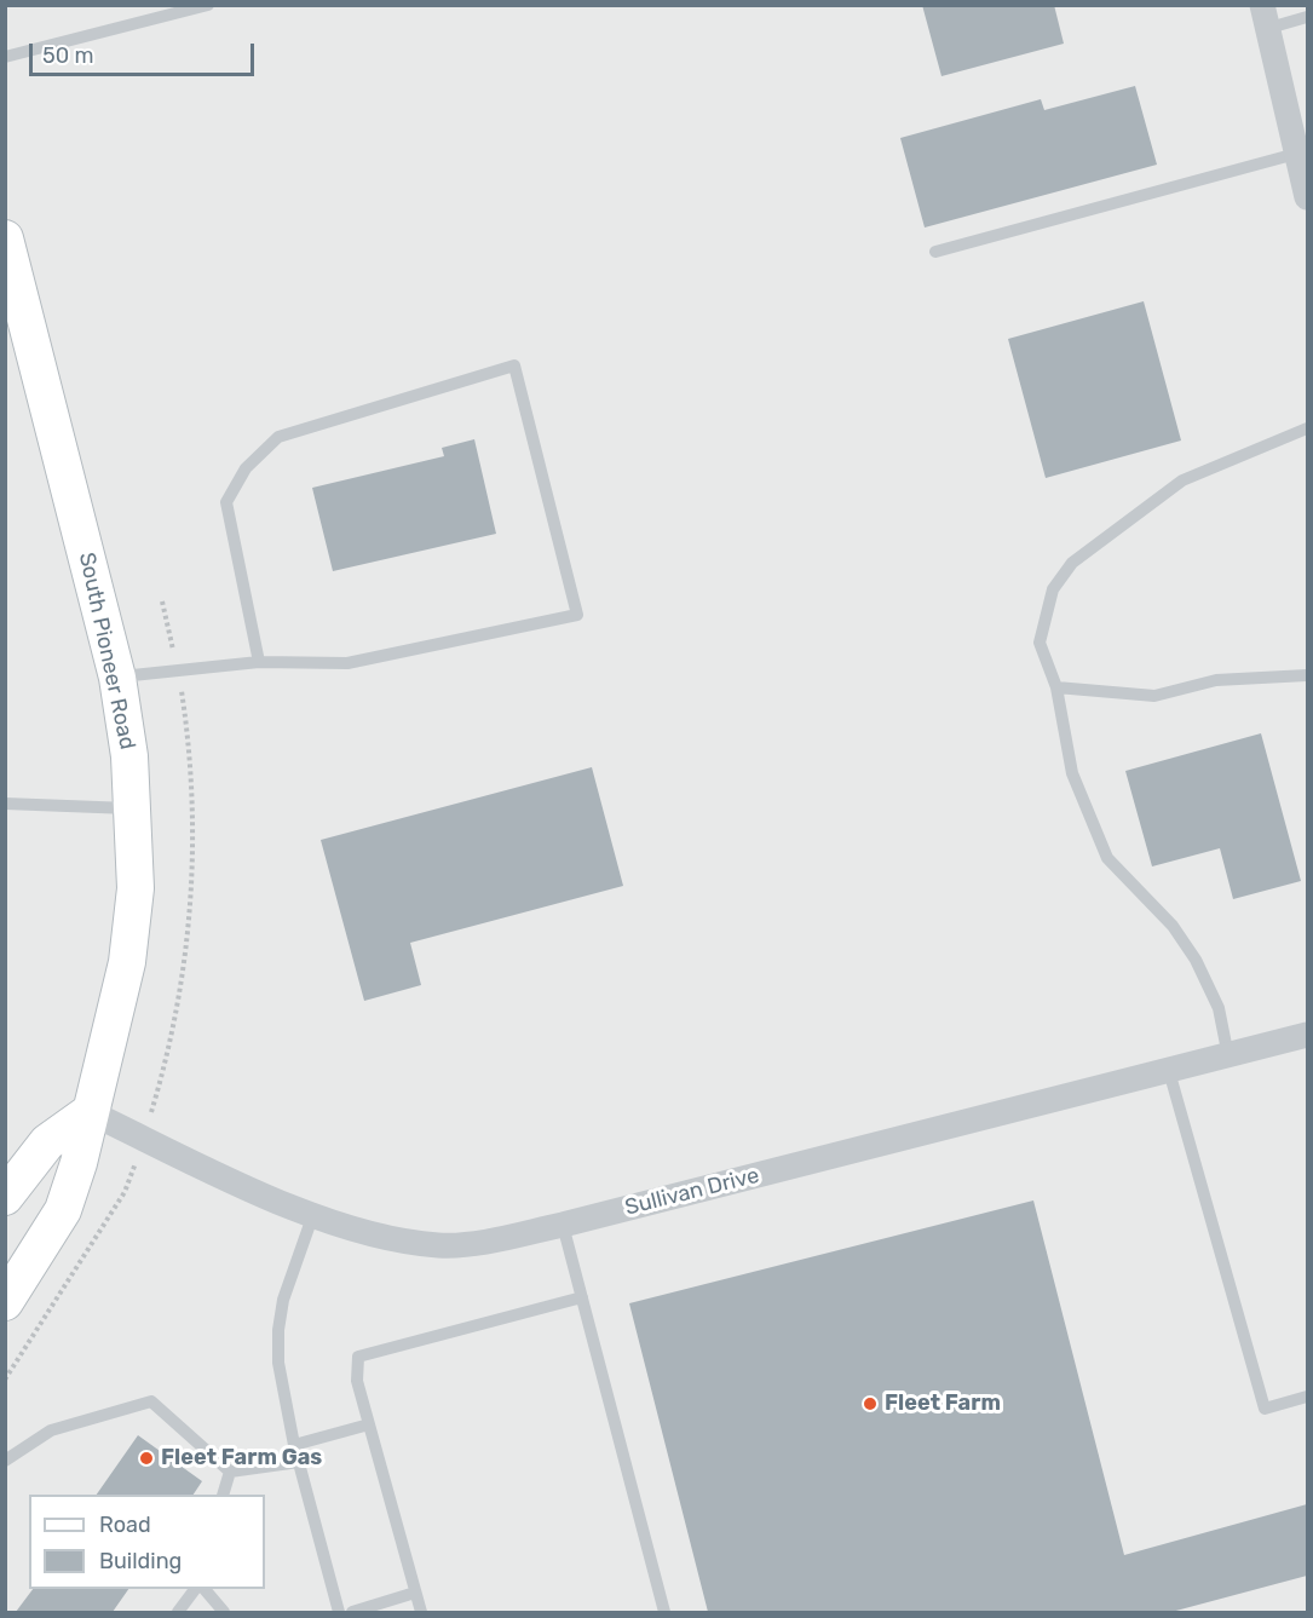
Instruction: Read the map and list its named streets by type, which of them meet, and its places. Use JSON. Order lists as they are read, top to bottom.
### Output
{
  "streets": {
    "main road": ["South Pioneer Road"],
    "street": ["Sullivan Drive"]
  },
  "crossings": [
    ["South Pioneer Road", "Sullivan Drive"]
  ],
  "places": ["Fleet Farm", "Fleet Farm Gas"],
  "legend": ["Road", "Building"],
  "scale_bar": "50 m"
}
